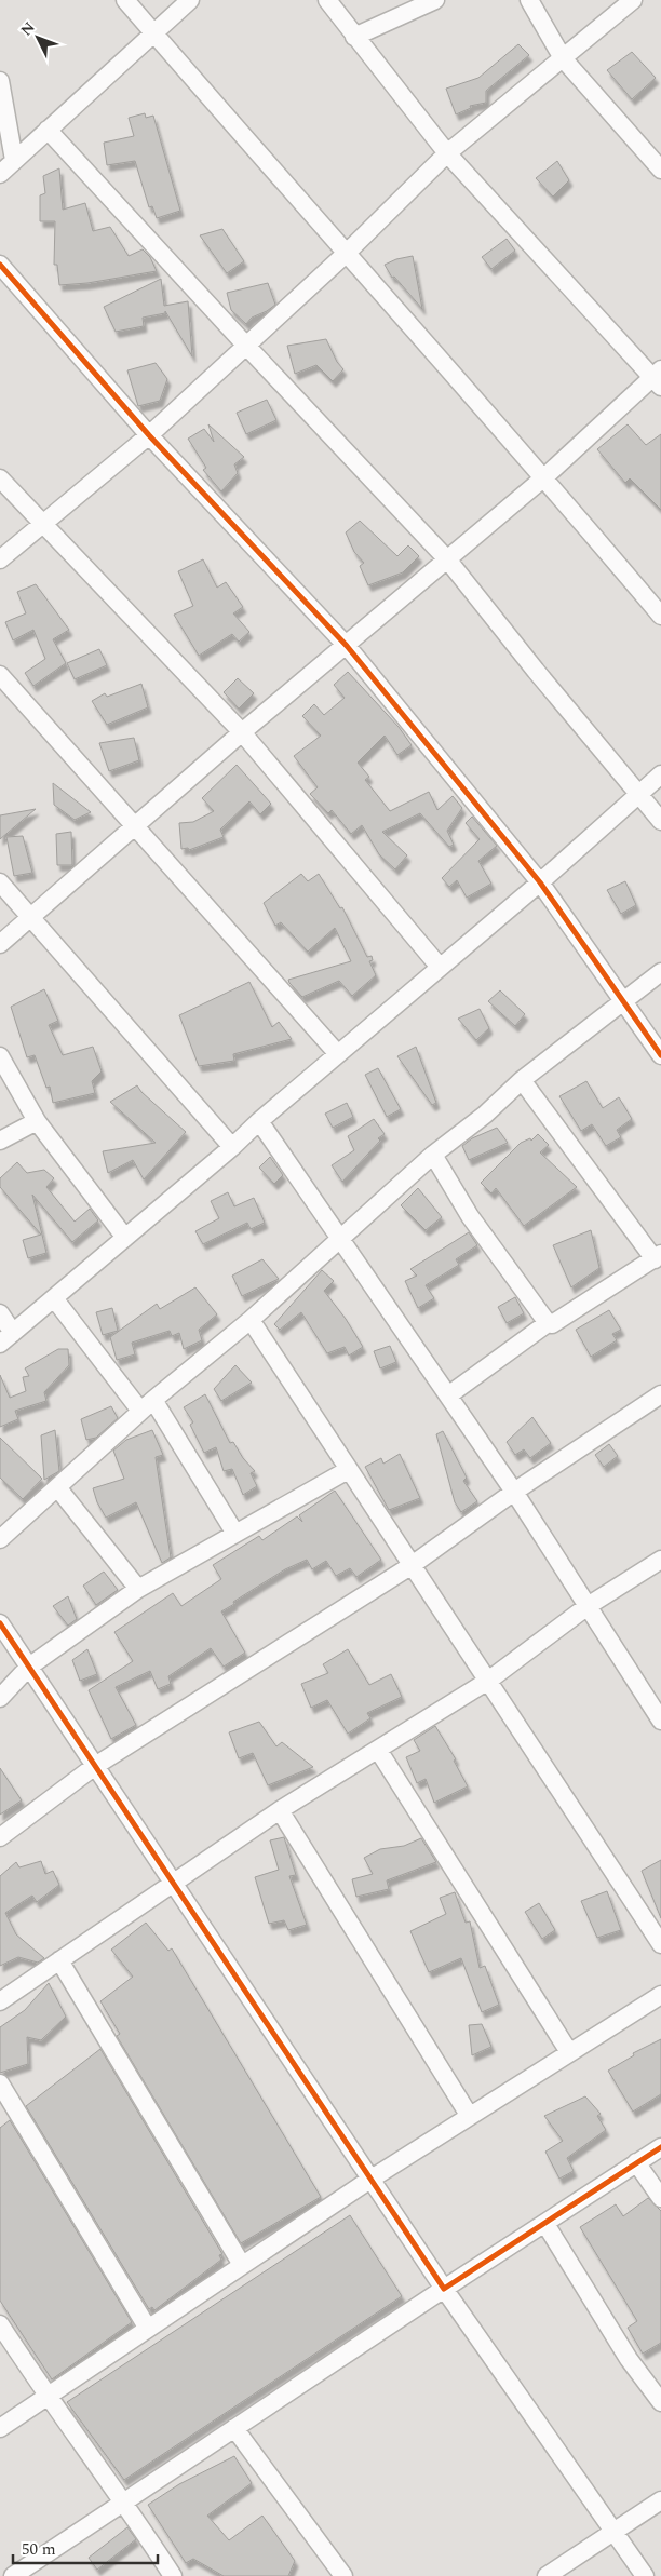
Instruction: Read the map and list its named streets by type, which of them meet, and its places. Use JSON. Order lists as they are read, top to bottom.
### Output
{
  "scale_bar": "50 m",
  "north": "top left"
}
